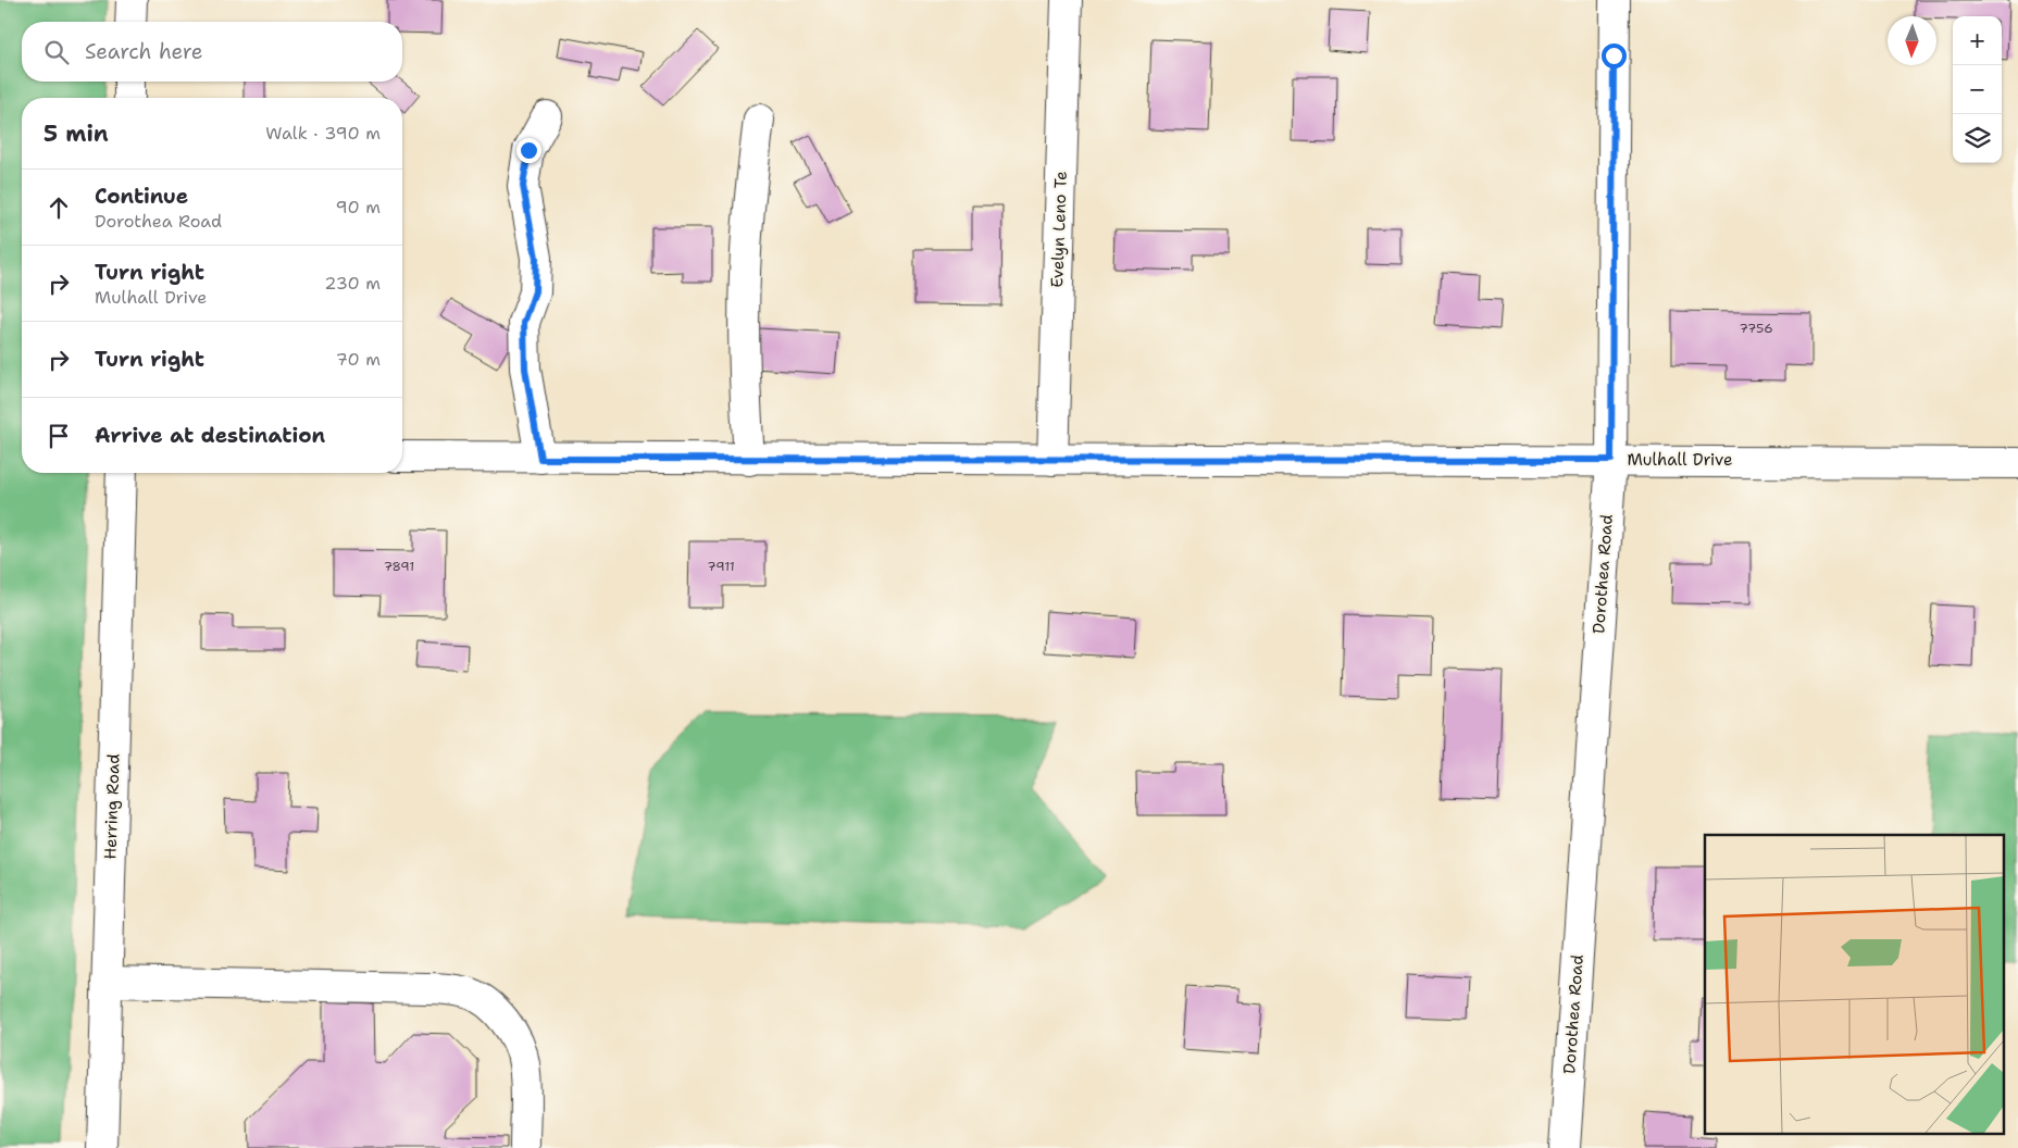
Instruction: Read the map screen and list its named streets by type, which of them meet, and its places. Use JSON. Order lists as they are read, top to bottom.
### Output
{
  "streets": {
    "street": [
      "Evelyn Leno Te",
      "Mulhall Drive",
      "Dorothea Road",
      "Herring Road"
    ]
  },
  "crossings": [
    ["Evelyn Leno Te", "Mulhall Drive"],
    ["Mulhall Drive", "Dorothea Road"]
  ],
  "house_numbers": ["7756", "7891", "7911"],
  "north": "bottom",
  "page": {
    "map_buttons": ["+", "−"],
    "search": "Search here",
    "heading": ["5 min", "Walk · 390 m"],
    "list": [
      ["Continue", "Dorothea Road", "90 m"],
      ["Turn right", "Mulhall Drive", "230 m"],
      ["Turn right", "70 m"],
      "Arrive at destination"
    ]
  }
}
